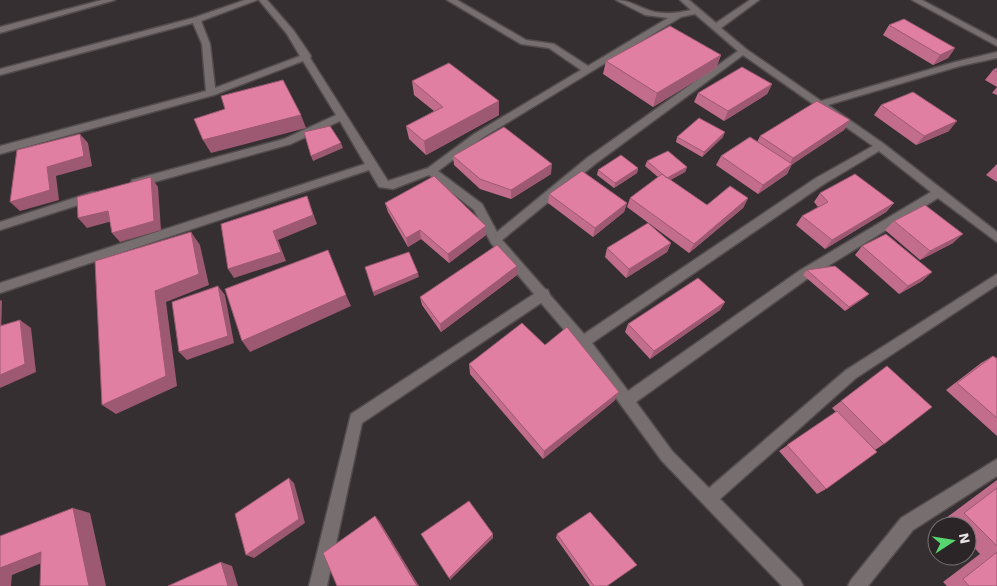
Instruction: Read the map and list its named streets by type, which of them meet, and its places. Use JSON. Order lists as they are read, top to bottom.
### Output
{
  "north": "right"
}
